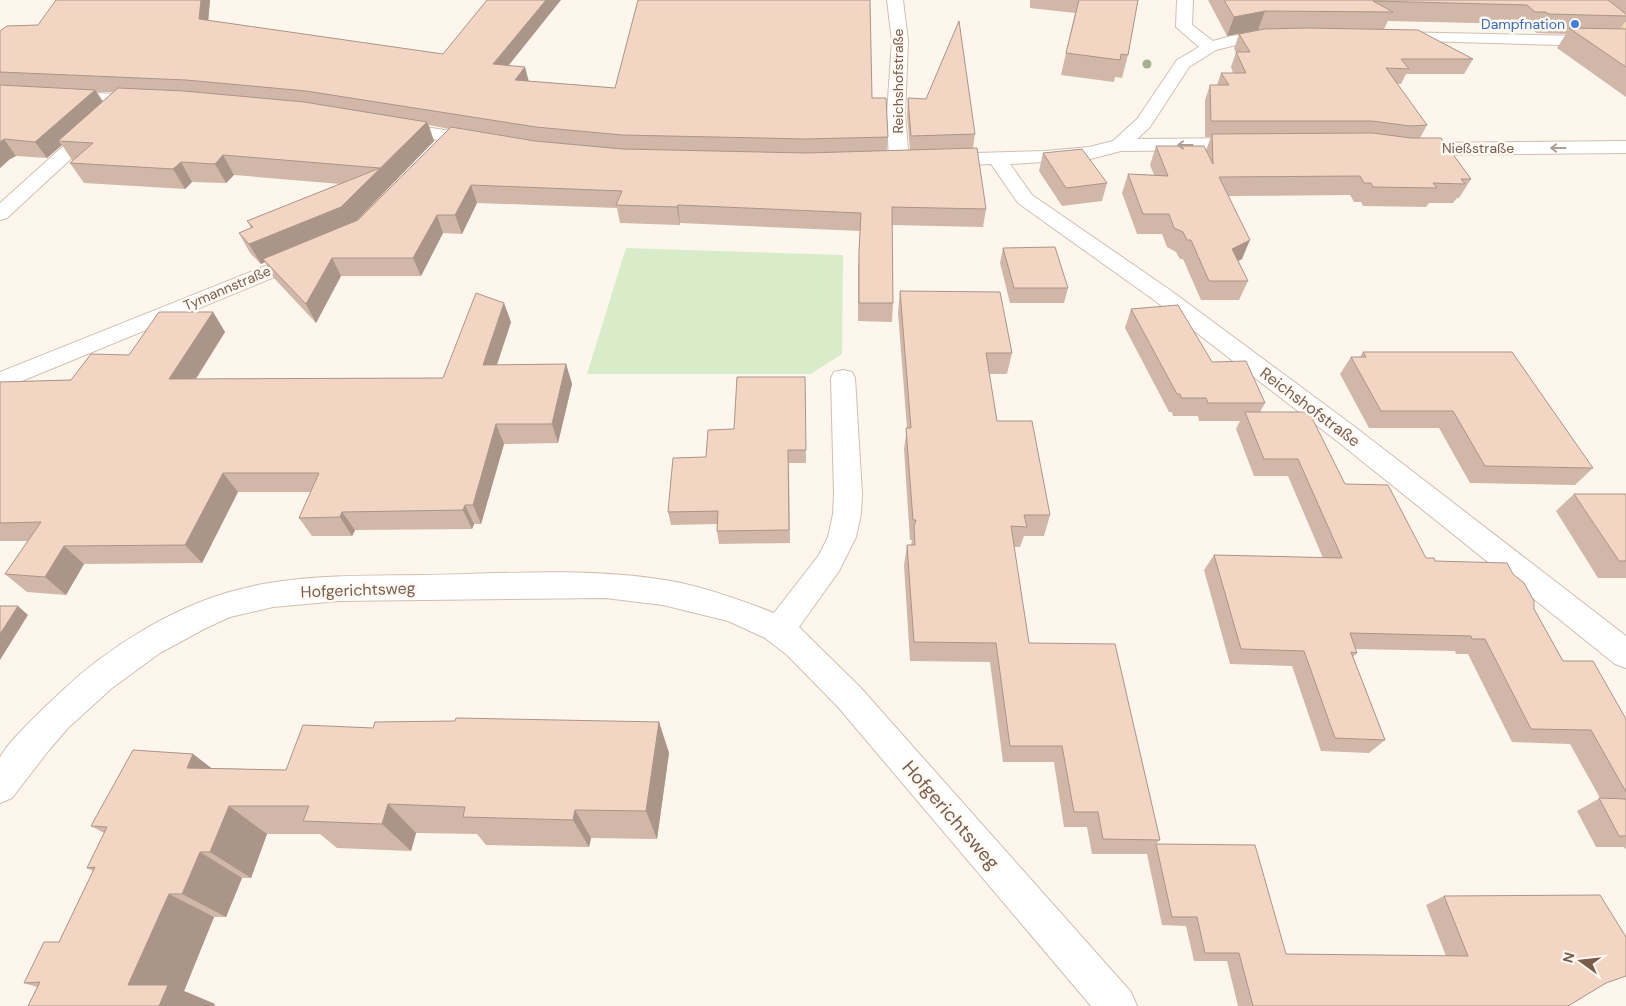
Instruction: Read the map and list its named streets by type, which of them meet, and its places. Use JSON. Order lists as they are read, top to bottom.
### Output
{
  "streets": {
    "street": [
      "Reichshofstraße",
      "Nießstraße",
      "Tymannstraße",
      "Hofgerichtsweg"
    ]
  },
  "places": ["Dampfnation"],
  "north": "left"
}
